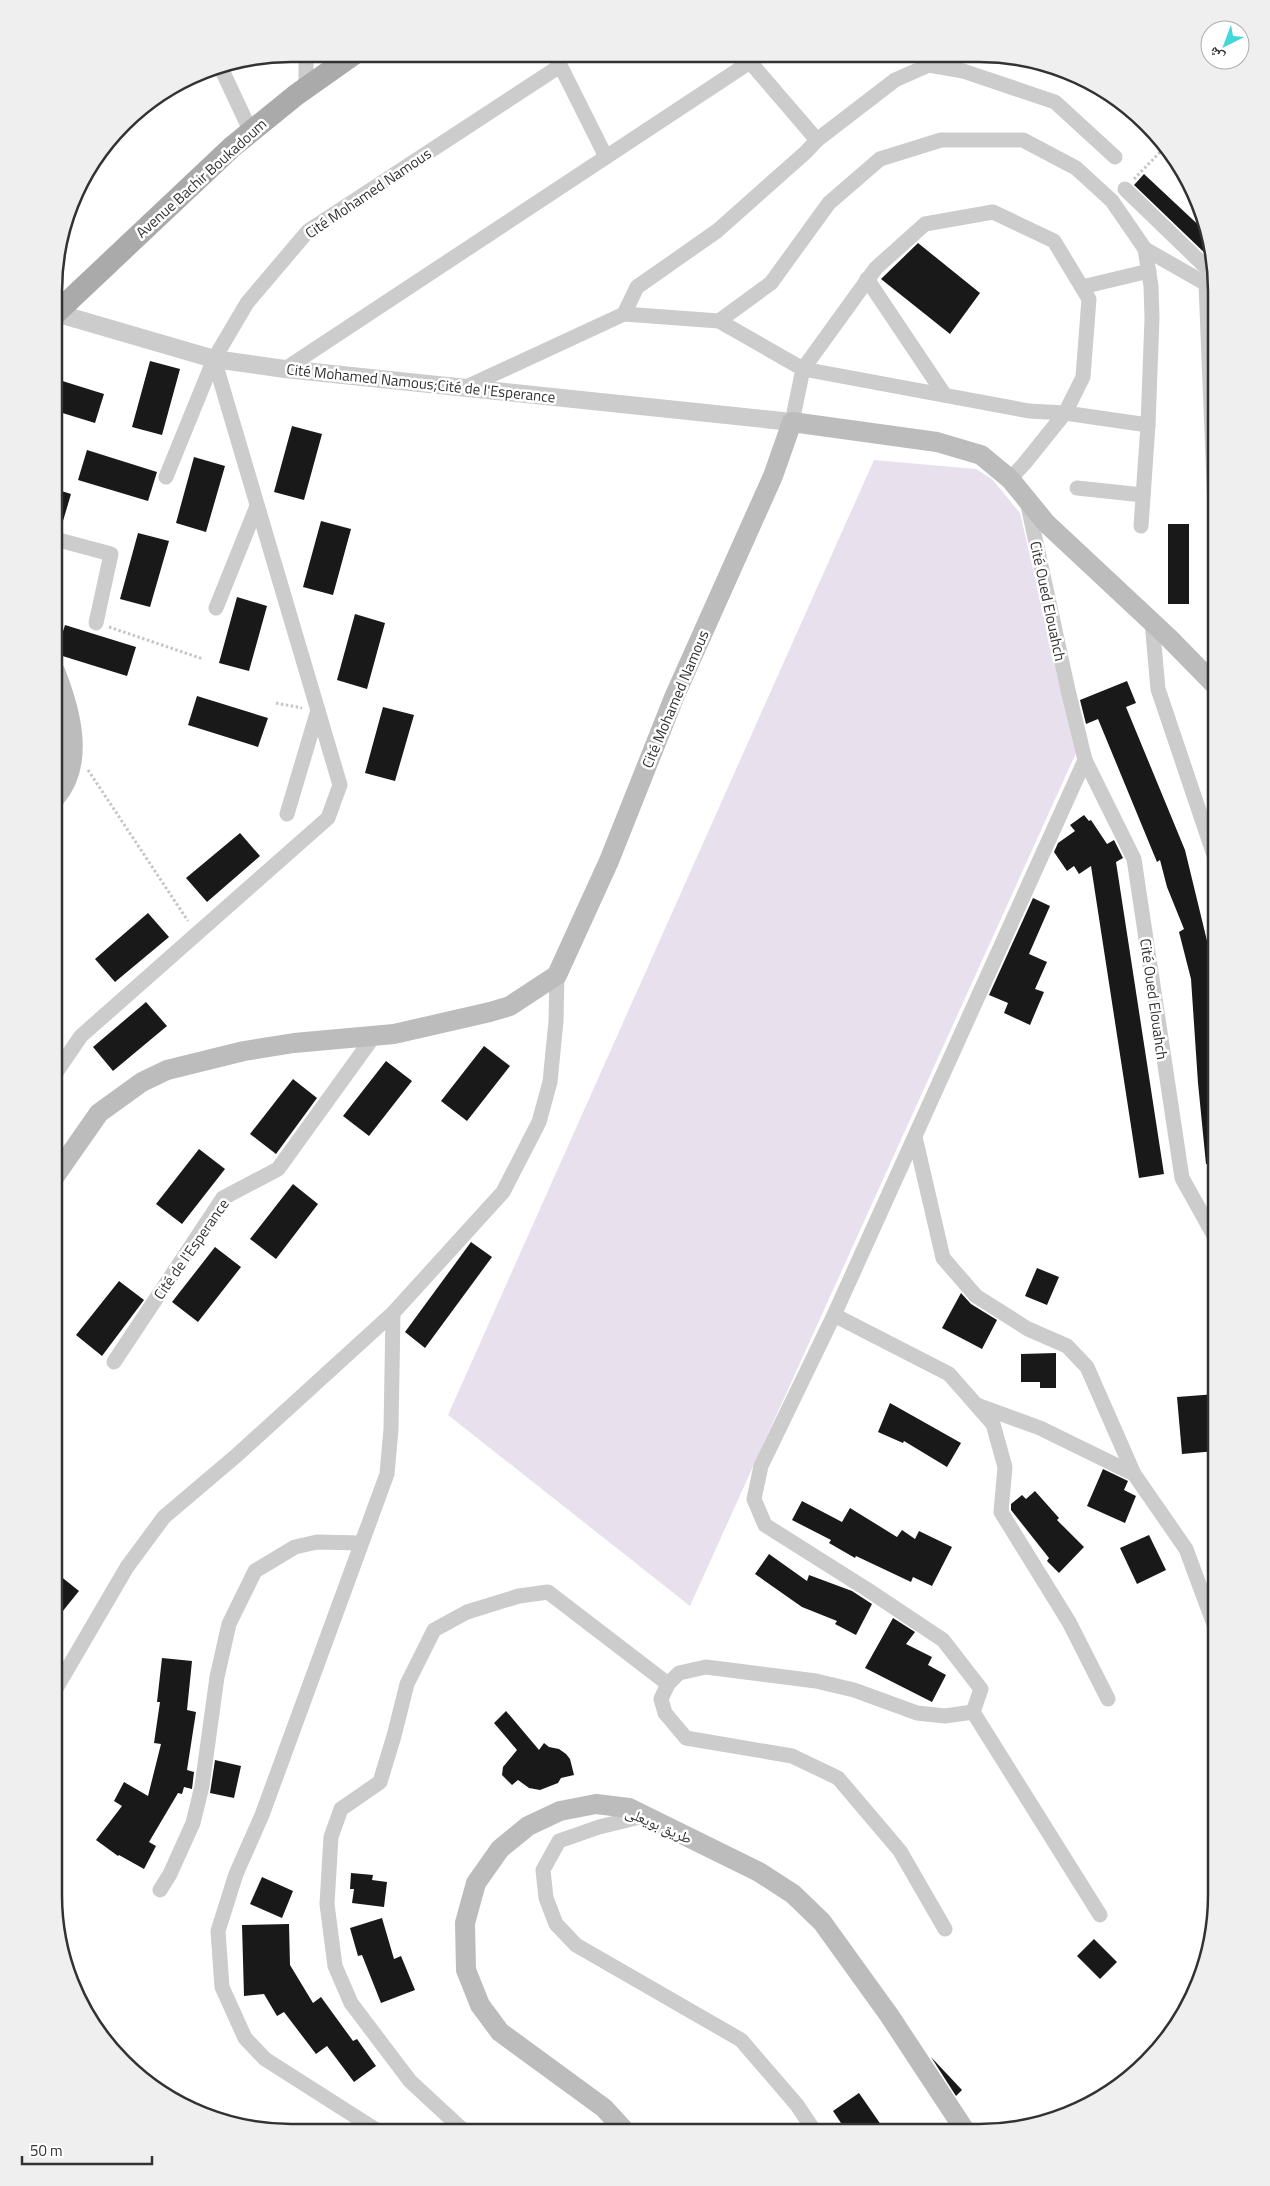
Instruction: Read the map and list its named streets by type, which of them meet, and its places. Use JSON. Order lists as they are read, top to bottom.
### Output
{
  "streets": {
    "main road": ["Avenue Bachir Boukadoum", "Cité Mohamed Namous", "طريق بويعلى"],
    "street": ["Cité Mohamed Namous;Cité de l'Esperance", "Cité Oued Elouahch", "Cité de l'Esperance"]
  },
  "crossings": [
    ["Cité Mohamed Namous", "Cité Mohamed Namous;Cité de l'Esperance"]
  ],
  "scale_bar": "50 m",
  "north": "bottom left"
}
